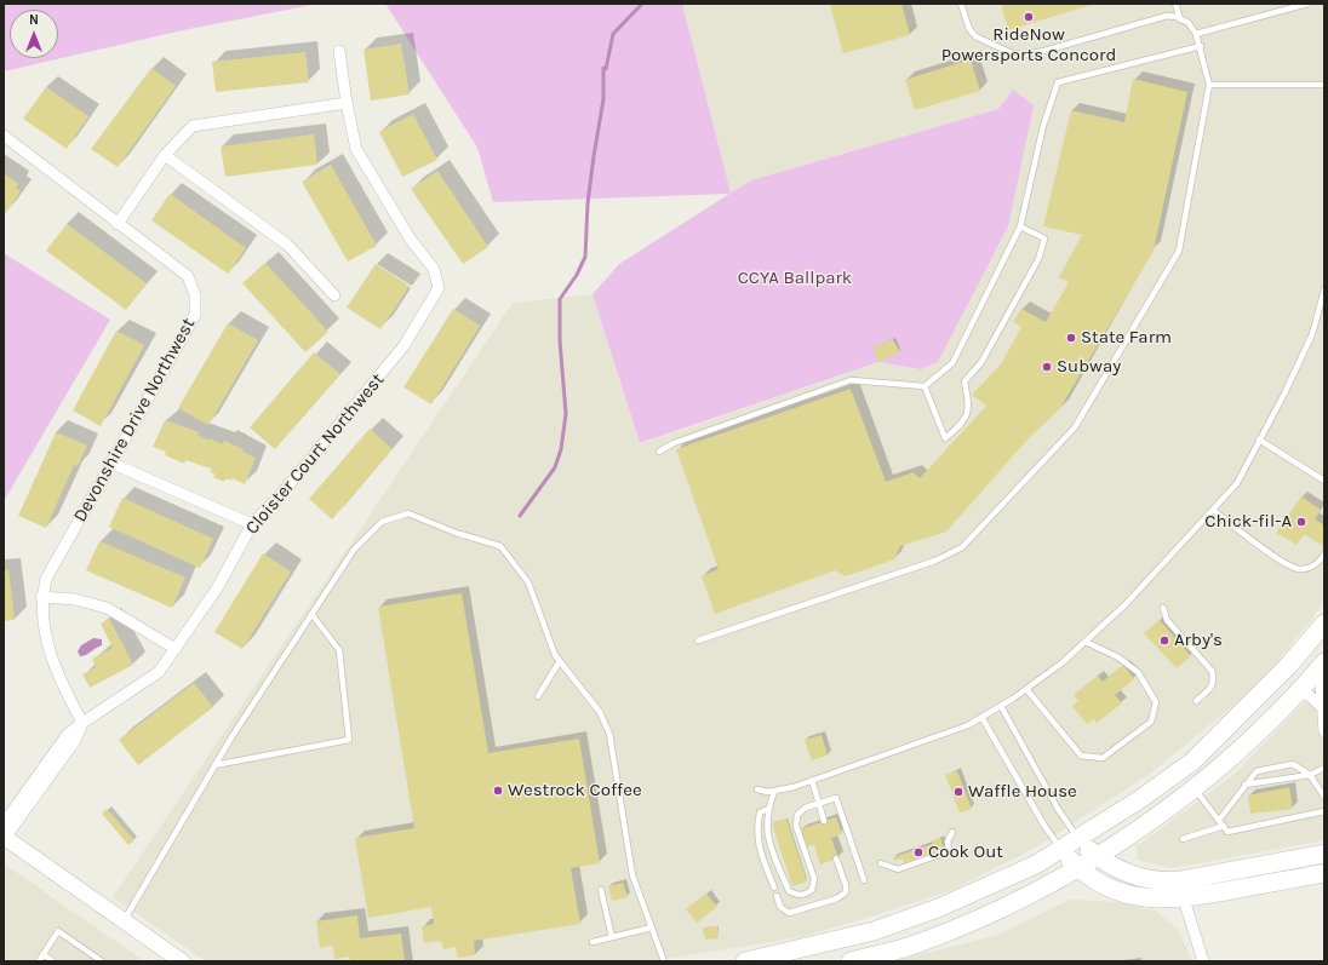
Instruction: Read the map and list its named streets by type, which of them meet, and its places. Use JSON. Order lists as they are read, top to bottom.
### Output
{
  "streets": {
    "street": ["Devonshire Drive Northwest", "Cloister Court Northwest"]
  },
  "crossings": [
    ["Devonshire Drive Northwest", "Cloister Court Northwest"]
  ],
  "parks": ["CCYA Ballpark"],
  "places": [
    "RideNow Powersports Concord",
    "State Farm",
    "Subway",
    "Chick-fil-A",
    "Arby's",
    "Westrock Coffee",
    "Waffle House",
    "Cook Out"
  ],
  "north": "top"
}
